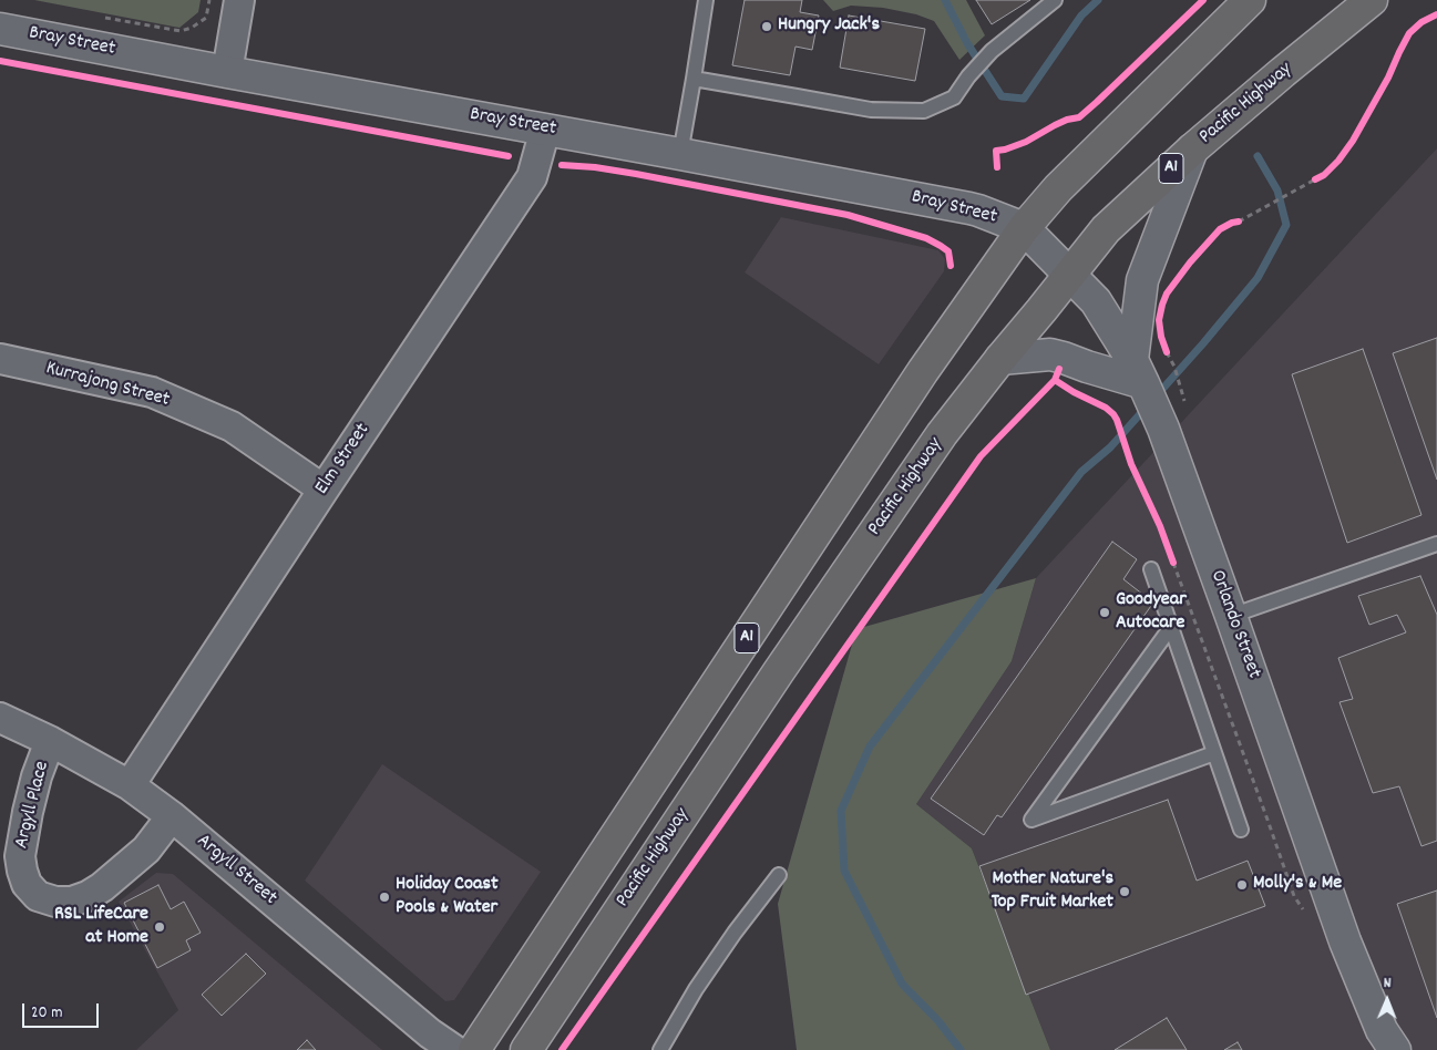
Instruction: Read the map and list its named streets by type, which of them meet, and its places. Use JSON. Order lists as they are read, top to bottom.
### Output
{
  "streets": {
    "highway": ["Pacific Highway", "A1"],
    "street": [
      "Bray Street",
      "Kurrajong Street",
      "Elm Street",
      "Orlando Street",
      "Argyll Place",
      "Argyll Street"
    ]
  },
  "crossings": [
    ["Bray Street", "A1"],
    ["Bray Street", "Elm Street"],
    ["Bray Street", "Orlando Street"],
    ["Pacific Highway", "Orlando Street"],
    ["A1", "Orlando Street"],
    ["Kurrajong Street", "Elm Street"],
    ["Elm Street", "Argyll Street"],
    ["Argyll Place", "Argyll Street"]
  ],
  "places": [
    "Hungry Jack's",
    "Goodyear Autocare",
    "Molly's & Me",
    "Mother Nature's Top Fruit Market",
    "Holiday Coast Pools & Water",
    "RSL LifeCare at Home"
  ],
  "scale_bar": "20 m",
  "north": "top"
}
